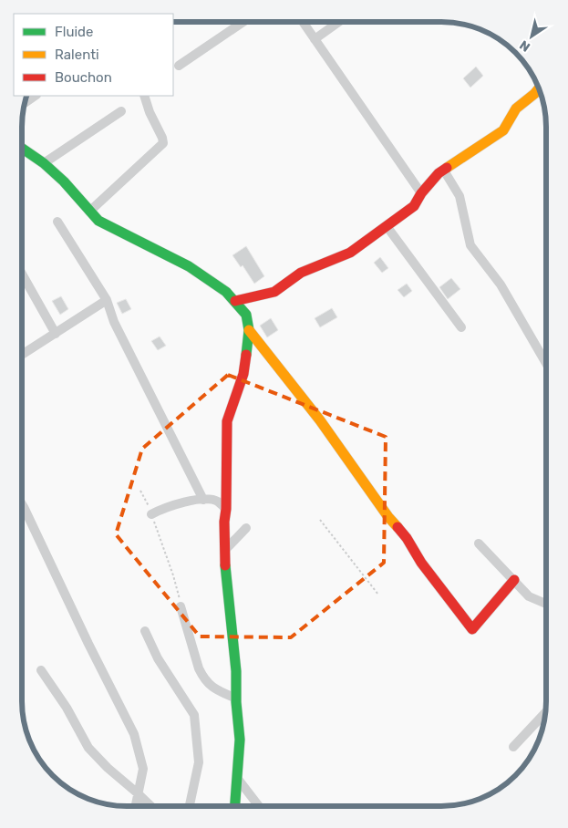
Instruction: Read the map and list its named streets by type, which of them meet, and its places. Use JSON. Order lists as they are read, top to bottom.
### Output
{
  "legend": ["Fluide", "Ralenti", "Bouchon"],
  "north": "bottom left"
}
